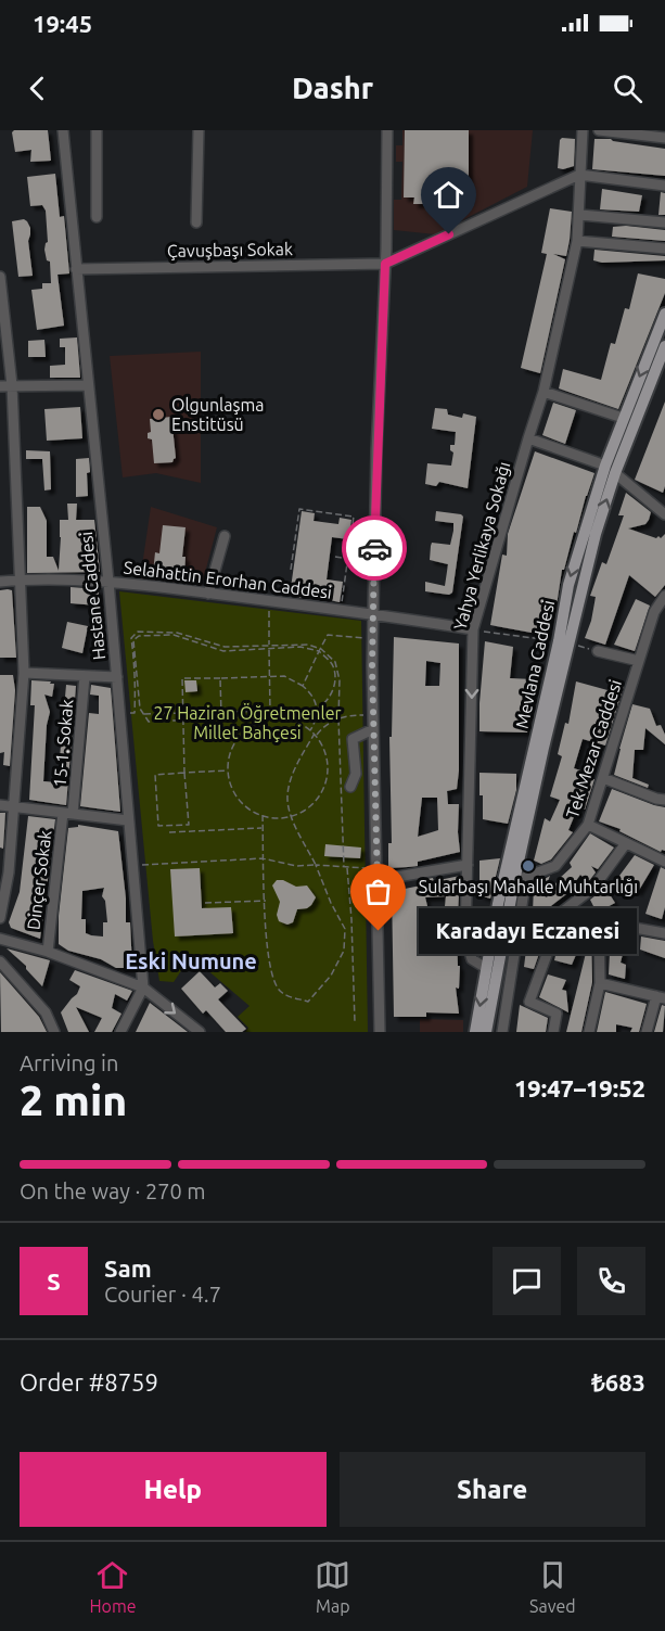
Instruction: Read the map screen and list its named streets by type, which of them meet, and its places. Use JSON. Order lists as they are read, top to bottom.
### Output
{
  "streets": {
    "main road": ["Mevlana Caddesi"],
    "street": [
      "Çavuşbaşı Sokak",
      "Yahya Yerlikaya Sokağı",
      "Selahattin Erorhan Caddesi",
      "Hastane Caddesi",
      "15-1. Sokak",
      "Tek Mezar Caddesi",
      "Dinçer Sokak"
    ]
  },
  "crossings": [
    ["Çavuşbaşı Sokak", "Hastane Caddesi"],
    ["Yahya Yerlikaya Sokağı", "Selahattin Erorhan Caddesi"],
    ["Yahya Yerlikaya Sokağı", "Mevlana Caddesi"],
    ["Selahattin Erorhan Caddesi", "Hastane Caddesi"],
    ["Mevlana Caddesi", "Tek Mezar Caddesi"],
    ["15-1. Sokak", "Dinçer Sokak"]
  ],
  "districts": ["Eski Numune"],
  "parks": ["27 Haziran Öğretmenler Millet Bahçesi"],
  "places": ["Olgunlaşma Enstitüsü", "Sularbaşı Mahalle Muhtarlığı", "Karadayı Eczanesi"],
  "page": {
    "status": "19:45",
    "header": "Dashr",
    "bubble": "Karadayı Eczanesi",
    "heading": ["2 min", "Arriving in", "19:47–19:52"],
    "panel": [
      "Sam",
      "Courier · 4.7",
      "Order #8759",
      "₺683"
    ],
    "bar": "On the way · 270 m",
    "round": "S",
    "buttons": ["Help", "Share"],
    "tabs": ["Home", "Map", "Saved"]
  }
}
